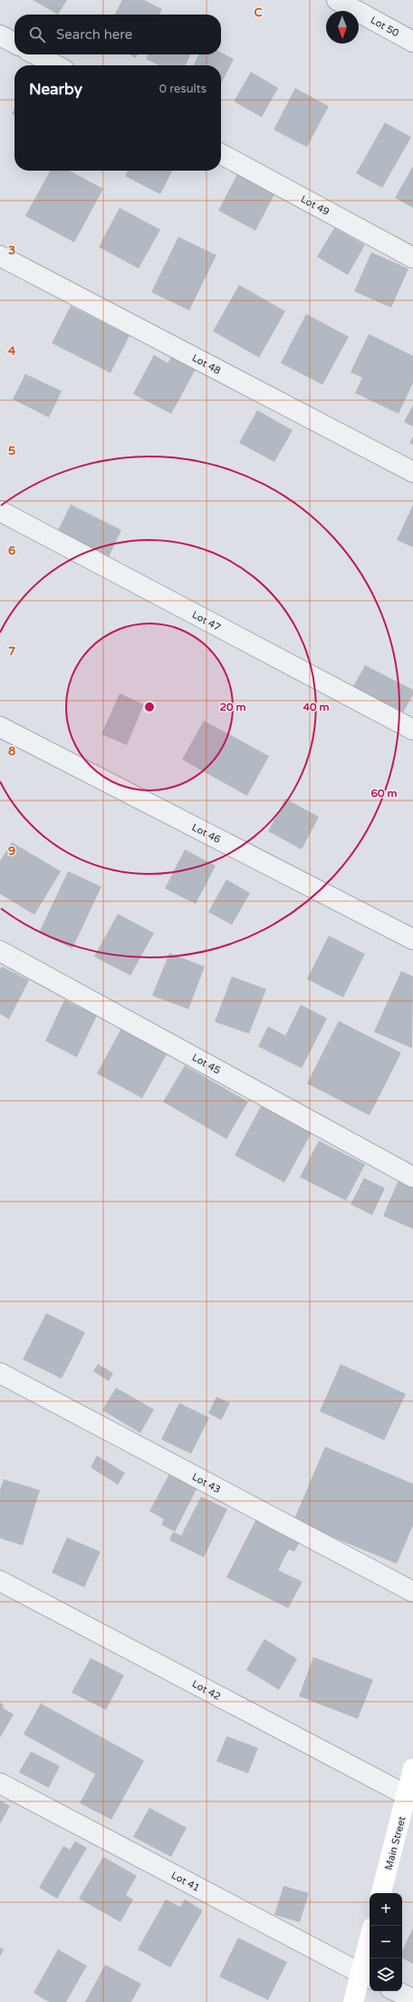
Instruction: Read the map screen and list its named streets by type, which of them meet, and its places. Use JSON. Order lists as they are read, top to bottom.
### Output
{
  "streets": {
    "street": [
      "Lot 50",
      "Lot 49",
      "Lot 48",
      "Lot 47",
      "Lot 46",
      "Lot 45",
      "Lot 43",
      "Lot 42",
      "Main Street",
      "Lot 41"
    ]
  },
  "crossings": [
    ["Lot 42", "Main Street"]
  ],
  "north": "bottom",
  "page": {
    "search": "Search here",
    "heading": ["Nearby", "0 results"],
    "map_buttons": ["+", "−"]
  },
  "grid": {
    "columns": ["C"],
    "rows": [
      "3",
      "4",
      "5",
      "6",
      "7",
      "8",
      "9"
    ]
  },
  "rings": ["20 m", "40 m", "60 m"]
}
